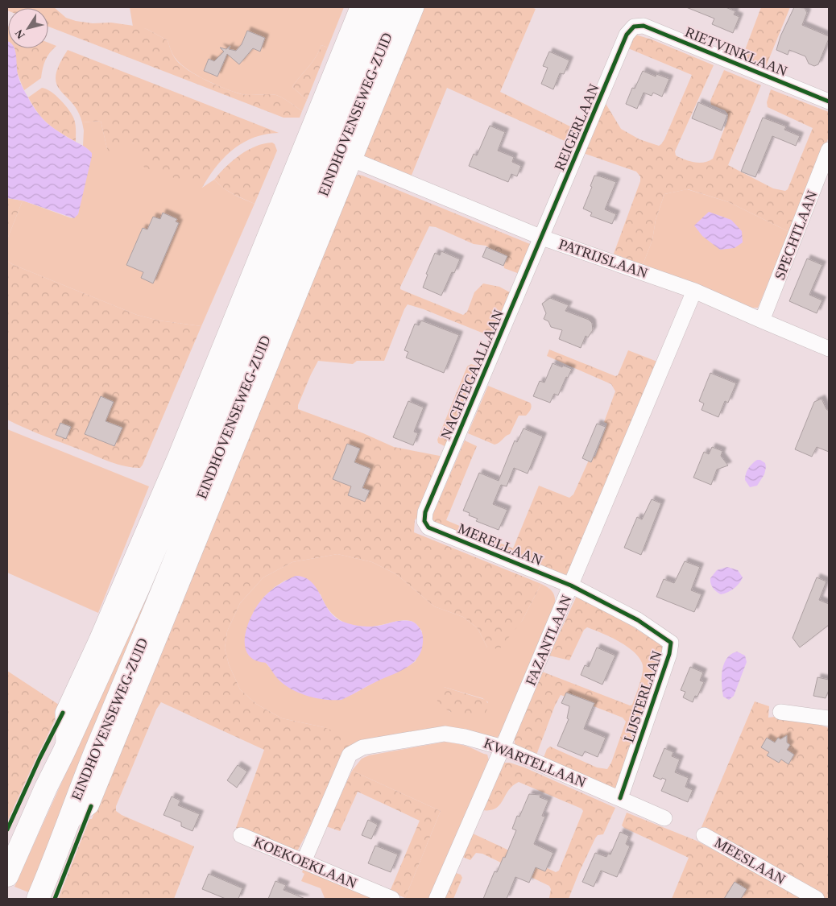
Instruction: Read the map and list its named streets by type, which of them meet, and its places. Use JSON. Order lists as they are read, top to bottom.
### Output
{
  "streets": {
    "main road": ["EINDHOVENSEWEG-ZUID"],
    "street": [
      "RIETVINKLAAN",
      "REIGERLAAN",
      "SPECHTLAAN",
      "PATRIJSLAAN",
      "NACHTEGAALLAAN",
      "MERELLAAN",
      "FAZANTLAAN",
      "LIJSTERLAAN",
      "KWARTELLAAN",
      "MEESLAAN",
      "KOEKOEKLAAN"
    ]
  },
  "crossings": [
    ["RIETVINKLAAN", "REIGERLAAN"],
    ["EINDHOVENSEWEG-ZUID", "PATRIJSLAAN"],
    ["REIGERLAAN", "PATRIJSLAAN"],
    ["REIGERLAAN", "NACHTEGAALLAAN"],
    ["SPECHTLAAN", "PATRIJSLAAN"],
    ["PATRIJSLAAN", "NACHTEGAALLAAN"],
    ["PATRIJSLAAN", "FAZANTLAAN"],
    ["NACHTEGAALLAAN", "MERELLAAN"],
    ["MERELLAAN", "FAZANTLAAN"],
    ["MERELLAAN", "LIJSTERLAAN"],
    ["FAZANTLAAN", "LIJSTERLAAN"],
    ["FAZANTLAAN", "KWARTELLAAN"],
    ["LIJSTERLAAN", "KWARTELLAAN"],
    ["KWARTELLAAN", "KOEKOEKLAAN"]
  ],
  "north": "bottom left"
}
